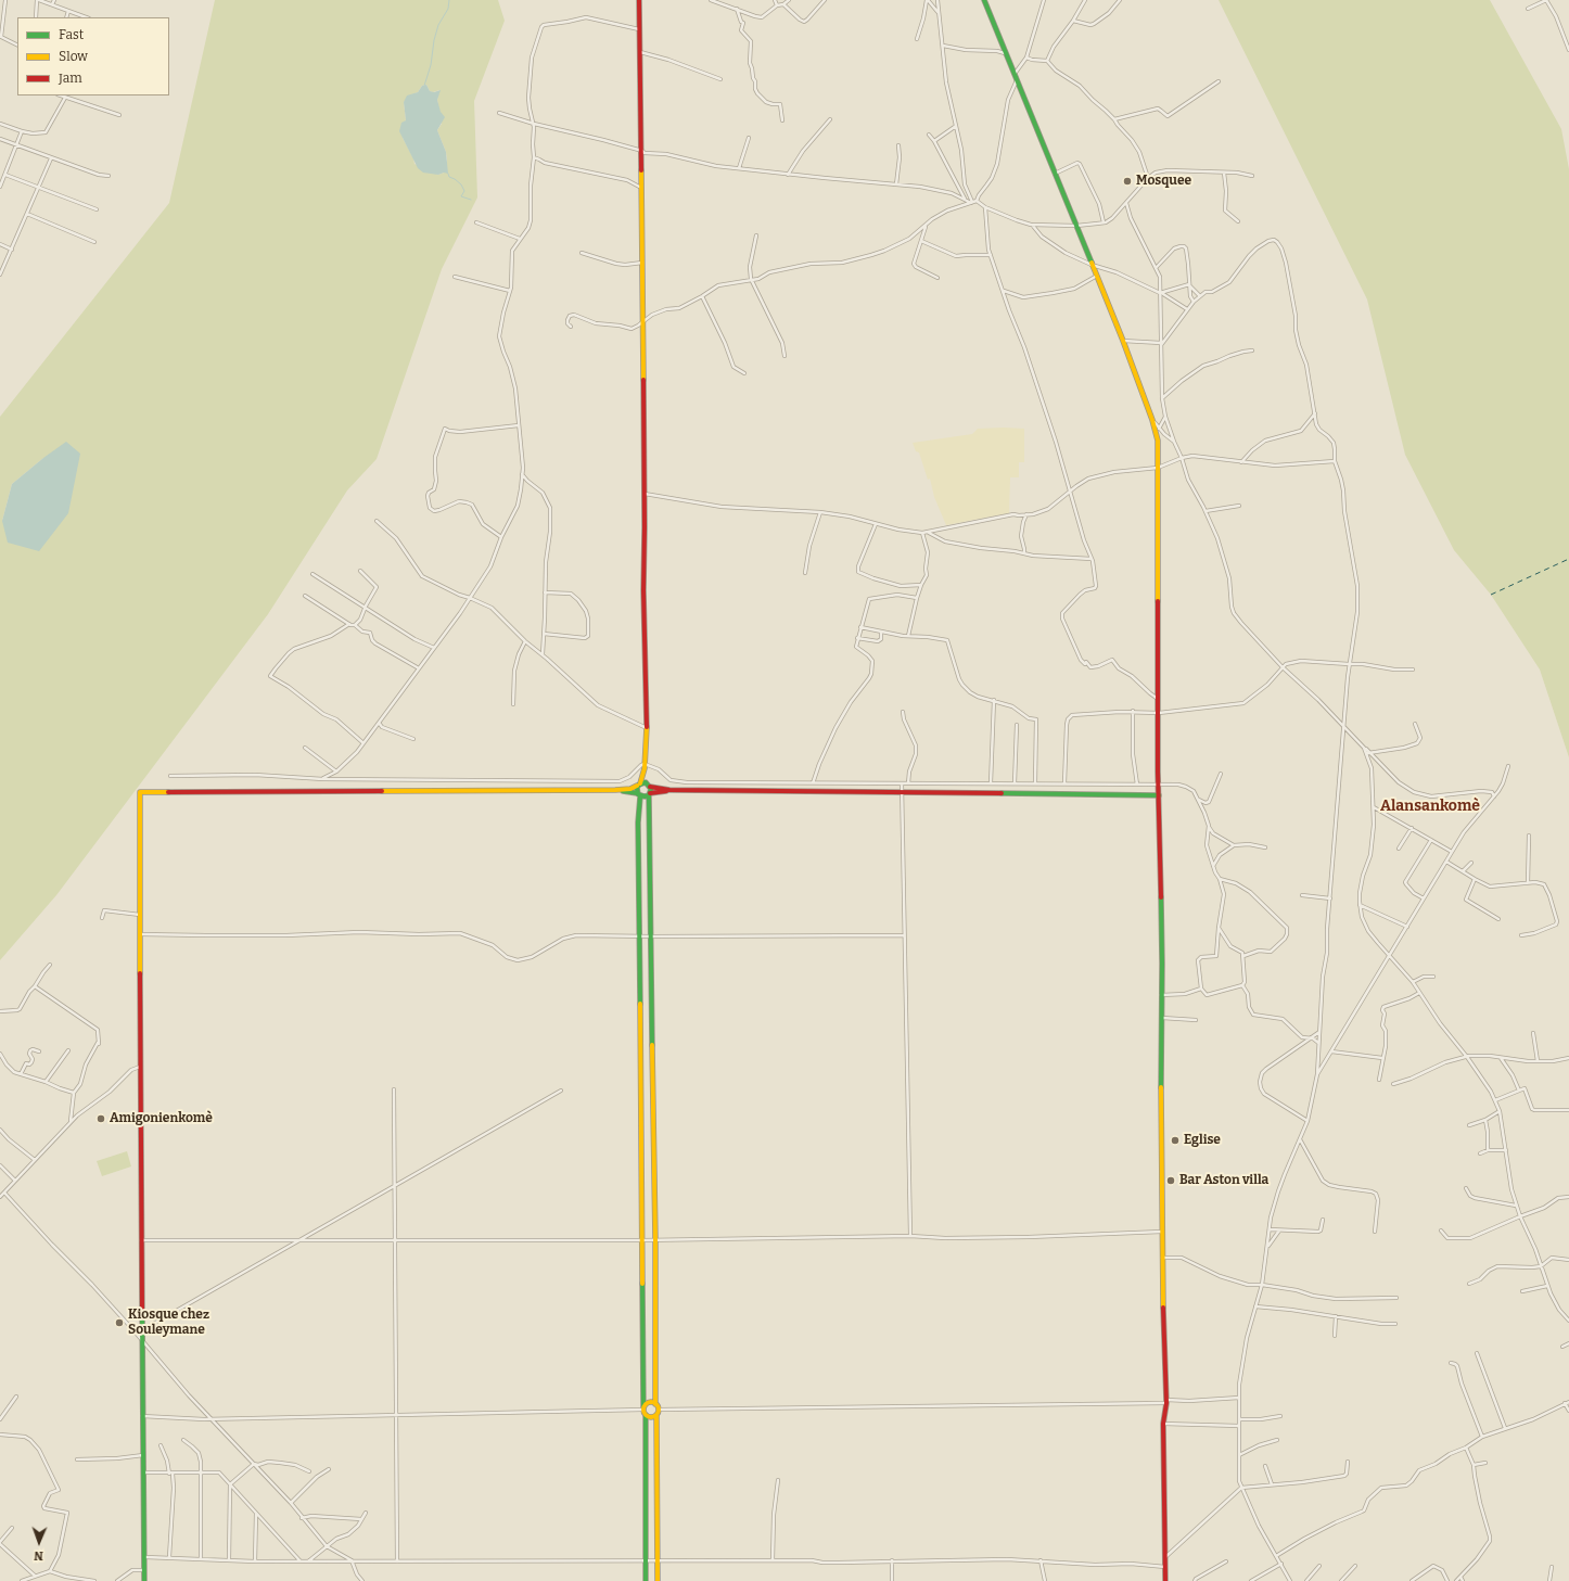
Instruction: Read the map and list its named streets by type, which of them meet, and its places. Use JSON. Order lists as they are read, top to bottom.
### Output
{
  "districts": ["Alansankomè"],
  "places": [
    "Mosquee",
    "Amigonienkomè",
    "Eglise",
    "Bar Aston villa",
    "Kiosque chez Souleymane"
  ],
  "legend": ["Fast", "Slow", "Jam"],
  "north": "bottom"
}
